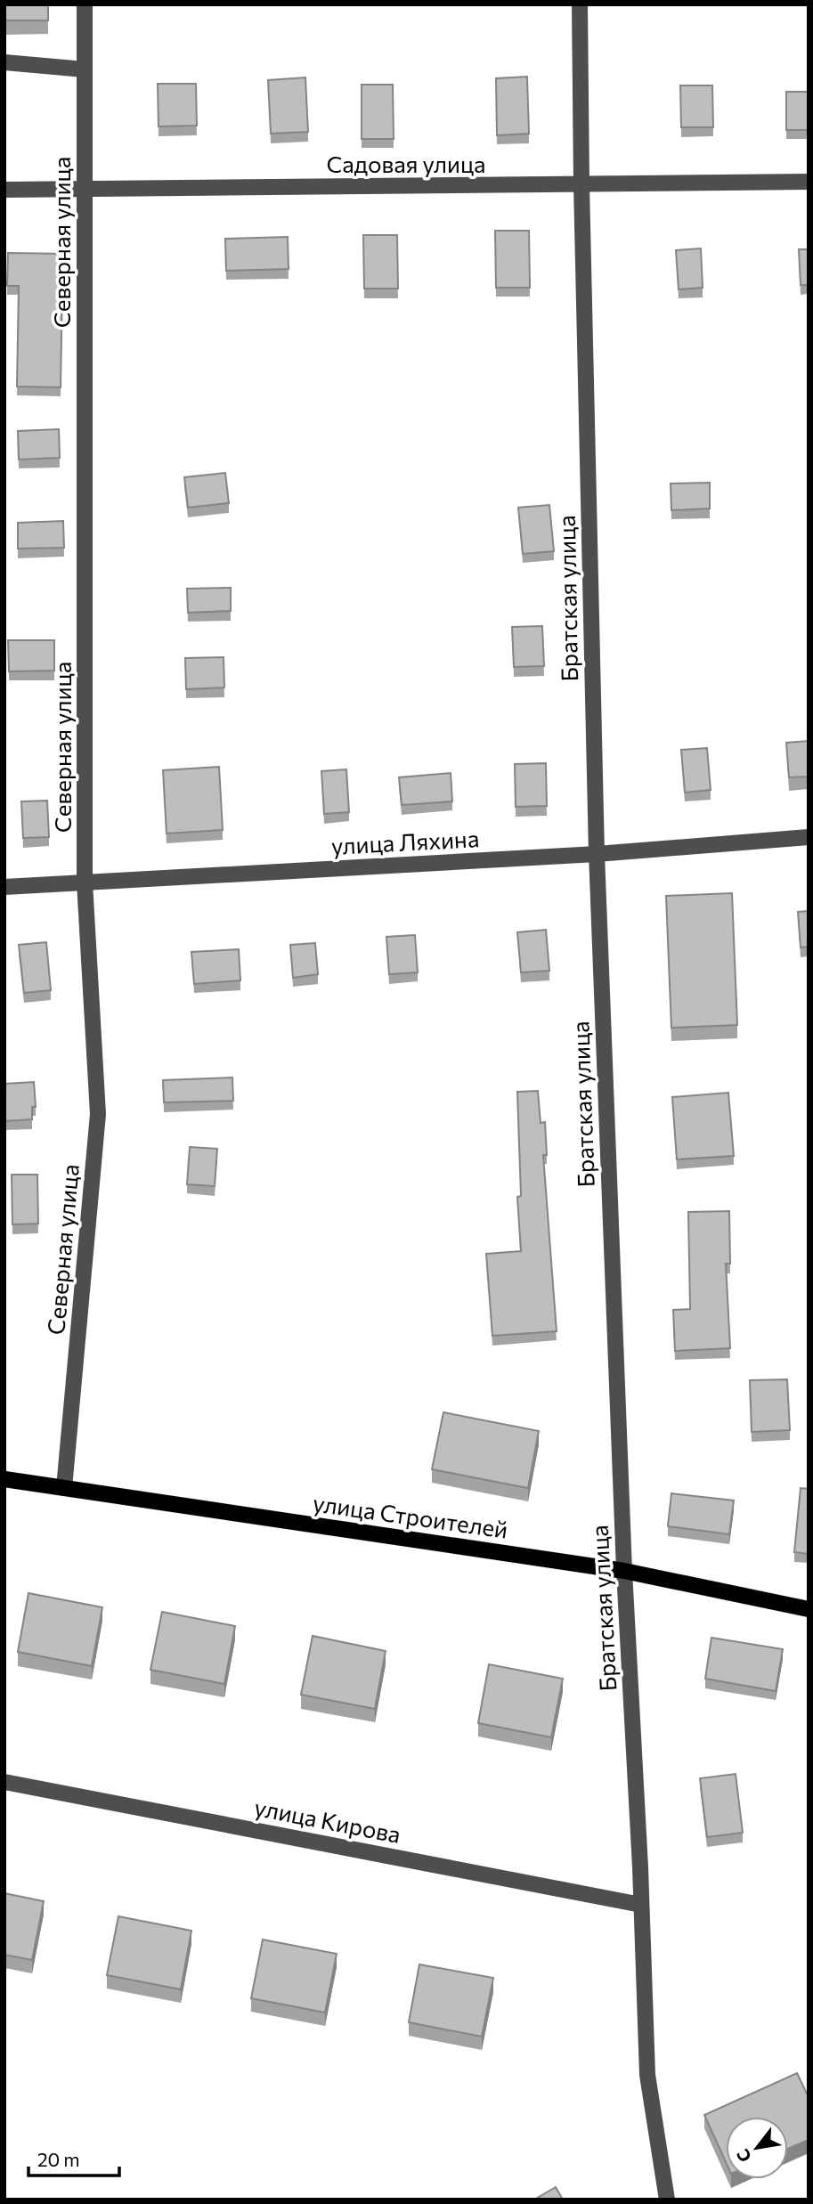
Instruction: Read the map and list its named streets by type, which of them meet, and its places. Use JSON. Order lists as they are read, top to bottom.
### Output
{
  "streets": {
    "main road": ["улица Строителей"],
    "street": [
      "Садовая улица",
      "Северная улица",
      "Братская улица",
      "улица Ляхина",
      "улица Кирова"
    ]
  },
  "crossings": [
    ["Садовая улица", "Северная улица"],
    ["Садовая улица", "Братская улица"],
    ["Северная улица", "улица Ляхина"],
    ["Северная улица", "улица Строителей"],
    ["Братская улица", "улица Ляхина"],
    ["Братская улица", "улица Строителей"],
    ["Братская улица", "улица Кирова"]
  ],
  "scale_bar": "20 m",
  "north": "bottom left"
}
